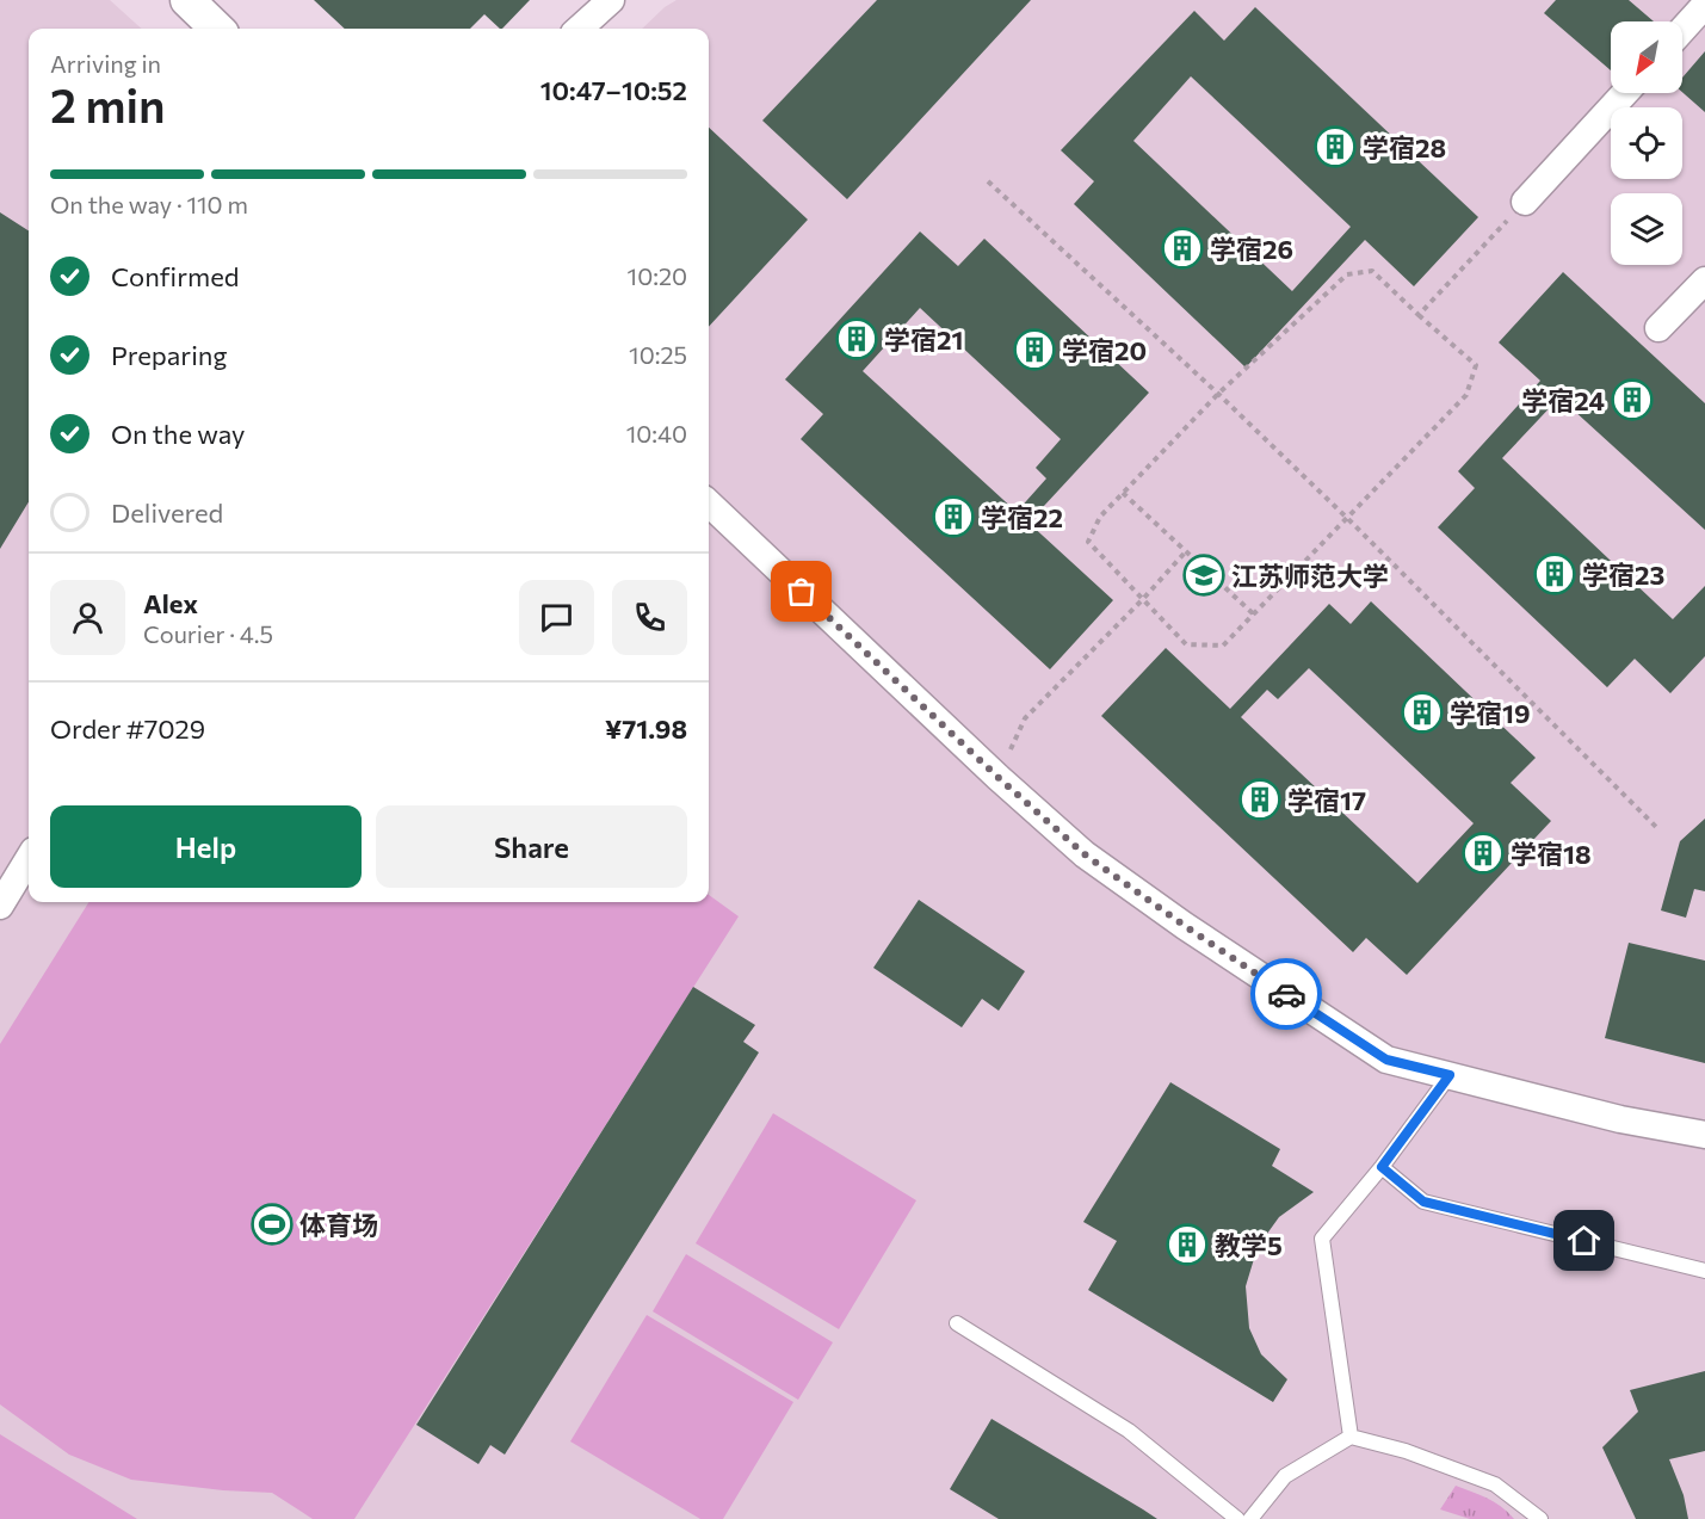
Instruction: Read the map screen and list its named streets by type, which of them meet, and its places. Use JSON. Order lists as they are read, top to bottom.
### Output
{
  "places": {
    "building": [
      "学宿28",
      "学宿26",
      "学宿21",
      "学宿20",
      "学宿24",
      "学宿22",
      "学宿23",
      "学宿19",
      "学宿17",
      "学宿18",
      "教学5"
    ],
    "school or university": ["江苏师范大学"],
    "sports": ["体育场"]
  },
  "north": "bottom left",
  "page": {
    "heading": ["2 min", "Arriving in", "10:47–10:52"],
    "panel": [
      "Alex",
      "Courier · 4.5",
      "Order #7029",
      "¥71.98"
    ],
    "bar": "On the way · 110 m",
    "list": [
      ["Confirmed", "10:20"],
      ["Preparing", "10:25"],
      ["On the way", "10:40"],
      "Delivered"
    ],
    "buttons": ["Help", "Share"]
  }
}
